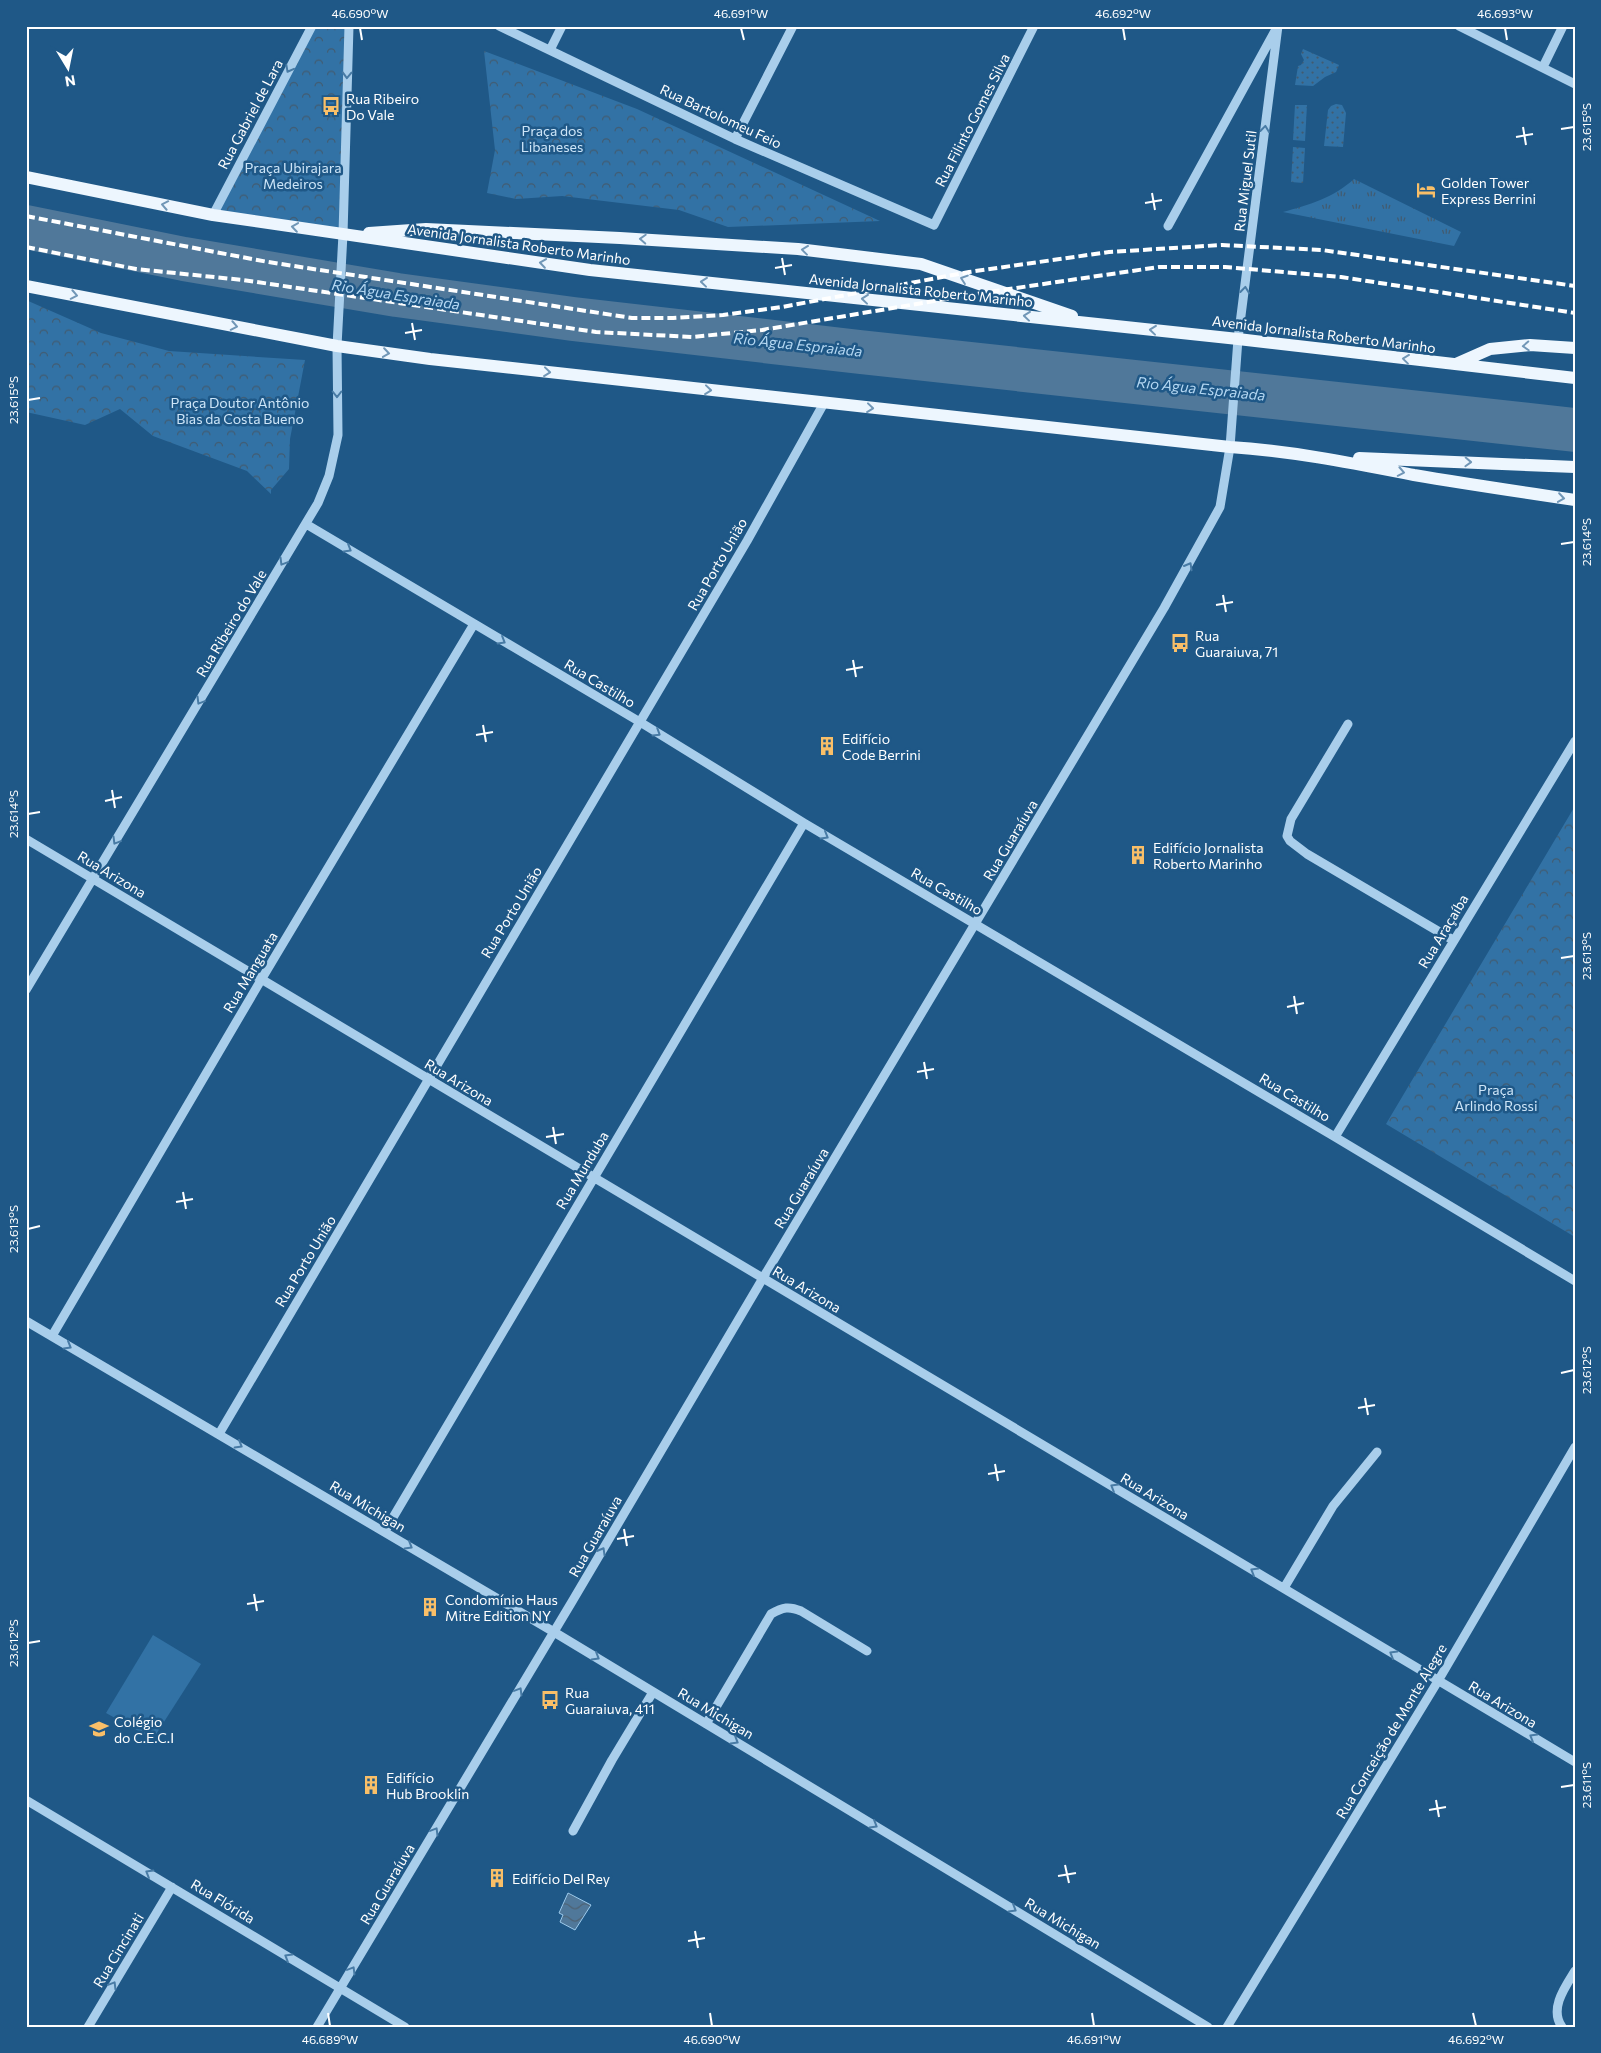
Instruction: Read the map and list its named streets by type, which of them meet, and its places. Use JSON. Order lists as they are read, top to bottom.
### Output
{
  "streets": {
    "main road": ["Avenida Jornalista Roberto Marinho"],
    "street": [
      "Rua Gabriel de Lara",
      "Rua Bartolomeu Feio",
      "Rua Filinto Gomes Silva",
      "Rua Miguel Sutil",
      "Rua Porto União",
      "Rua Ribeiro do Vale",
      "Rua Castilho",
      "Rua Guaraíuva",
      "Rua Arizona",
      "Rua Araçaíba",
      "Rua Manguata",
      "Rua Munduba",
      "Rua Michigan",
      "Rua Conceição de Monte Alegre",
      "Rua Flórida",
      "Rua Cincinati"
    ]
  },
  "crossings": [
    ["Rua Gabriel de Lara", "Avenida Jornalista Roberto Marinho"],
    ["Rua Bartolomeu Feio", "Rua Filinto Gomes Silva"],
    ["Rua Miguel Sutil", "Avenida Jornalista Roberto Marinho"],
    ["Rua Miguel Sutil", "Rua Guaraíuva"],
    ["Avenida Jornalista Roberto Marinho", "Rua Ribeiro do Vale"],
    ["Avenida Jornalista Roberto Marinho", "Rua Guaraíuva"],
    ["Rua Porto União", "Rua Castilho"],
    ["Rua Porto União", "Rua Arizona"],
    ["Rua Porto União", "Rua Michigan"],
    ["Rua Ribeiro do Vale", "Rua Castilho"],
    ["Rua Ribeiro do Vale", "Rua Arizona"],
    ["Rua Castilho", "Rua Guaraíuva"],
    ["Rua Castilho", "Rua Araçaíba"],
    ["Rua Castilho", "Rua Manguata"],
    ["Rua Castilho", "Rua Munduba"],
    ["Rua Guaraíuva", "Rua Arizona"],
    ["Rua Guaraíuva", "Rua Michigan"],
    ["Rua Guaraíuva", "Rua Flórida"],
    ["Rua Arizona", "Rua Manguata"],
    ["Rua Arizona", "Rua Munduba"],
    ["Rua Arizona", "Rua Conceição de Monte Alegre"],
    ["Rua Manguata", "Rua Michigan"],
    ["Rua Munduba", "Rua Michigan"],
    ["Rua Flórida", "Rua Cincinati"]
  ],
  "one_way": [
    "Rua Gabriel de Lara",
    "Rua Ribeiro do Vale",
    "Rua Castilho",
    "Rua Guaraíuva",
    "Rua Arizona",
    "Rua Michigan",
    "Rua Flórida",
    "Rua Cincinati"
  ],
  "water": ["Rio Água Espraiada"],
  "parks": [
    "Praça dos Libaneses",
    "Praça Ubirajara Medeiros",
    "Praça Doutor Antônio Bias da Costa Bueno",
    "Praça Arlindo Rossi"
  ],
  "places": {
    "bus stop": ["Rua Ribeiro Do Vale", "Rua Guaraiuva, 71", "Rua Guaraiuva, 411"],
    "hotel": ["Golden Tower Express Berrini"],
    "building": [
      "Edifício Code Berrini",
      "Edifício Jornalista Roberto Marinho",
      "Condomínio Haus Mitre Edition NY",
      "Edifício Hub Brooklin",
      "Edifício Del Rey"
    ],
    "school or university": ["Colégio do C.E.C.I"]
  },
  "north": "bottom",
  "coordinates": [
    "46.690°W",
    "46.691°W",
    "46.692°W",
    "46.693°W",
    "23.615°S",
    "23.614°S",
    "23.613°S",
    "23.612°S",
    "23.611°S",
    "46.689°W"
  ]
}
